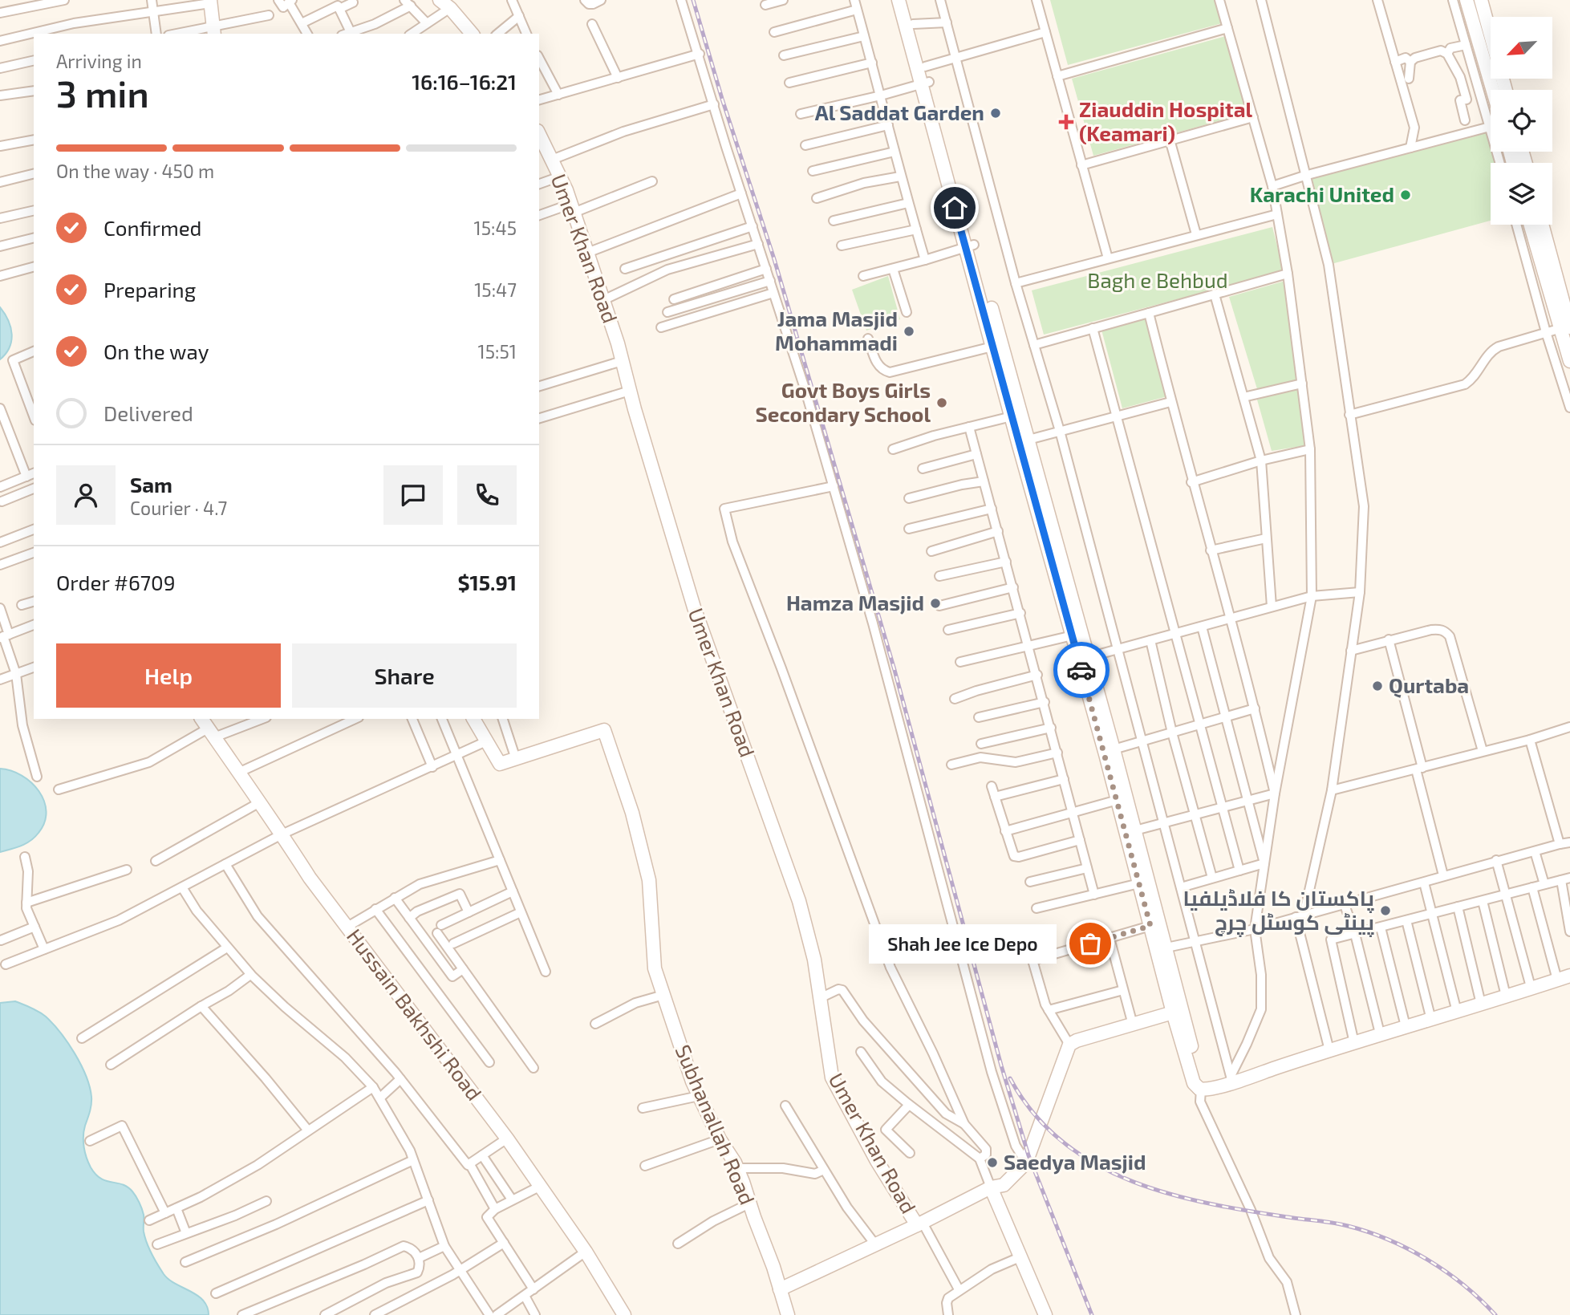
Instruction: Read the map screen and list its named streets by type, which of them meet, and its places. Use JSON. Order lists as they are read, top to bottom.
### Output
{
  "streets": {
    "street": ["Umer Khan Road", "Hussain Bakhshi Road", "Subhanallah Road"]
  },
  "parks": ["Bagh e Behbud"],
  "places": {
    "other": [
      "Al Saddat Garden",
      "Karachi United",
      "Jama Masjid Mohammadi",
      "Govt Boys Girls Secondary School",
      "Hamza Masjid",
      "Qurtaba",
      "پاکستان کا فلاڈیلفیا پینٹی کوسٹل چرچ",
      "Shah Jee Ice Depo",
      "Saedya Masjid"
    ],
    "health": ["Ziauddin Hospital (Keamari)"]
  },
  "north": "bottom left",
  "page": {
    "heading": ["3 min", "Arriving in", "16:16–16:21"],
    "panel": [
      "Sam",
      "Courier · 4.7",
      "Order #6709",
      "$15.91"
    ],
    "bar": "On the way · 450 m",
    "list": [
      ["Confirmed", "15:45"],
      ["Preparing", "15:47"],
      ["On the way", "15:51"],
      "Delivered"
    ],
    "buttons": ["Help", "Share"],
    "bubble": "Shah Jee Ice Depo"
  }
}
